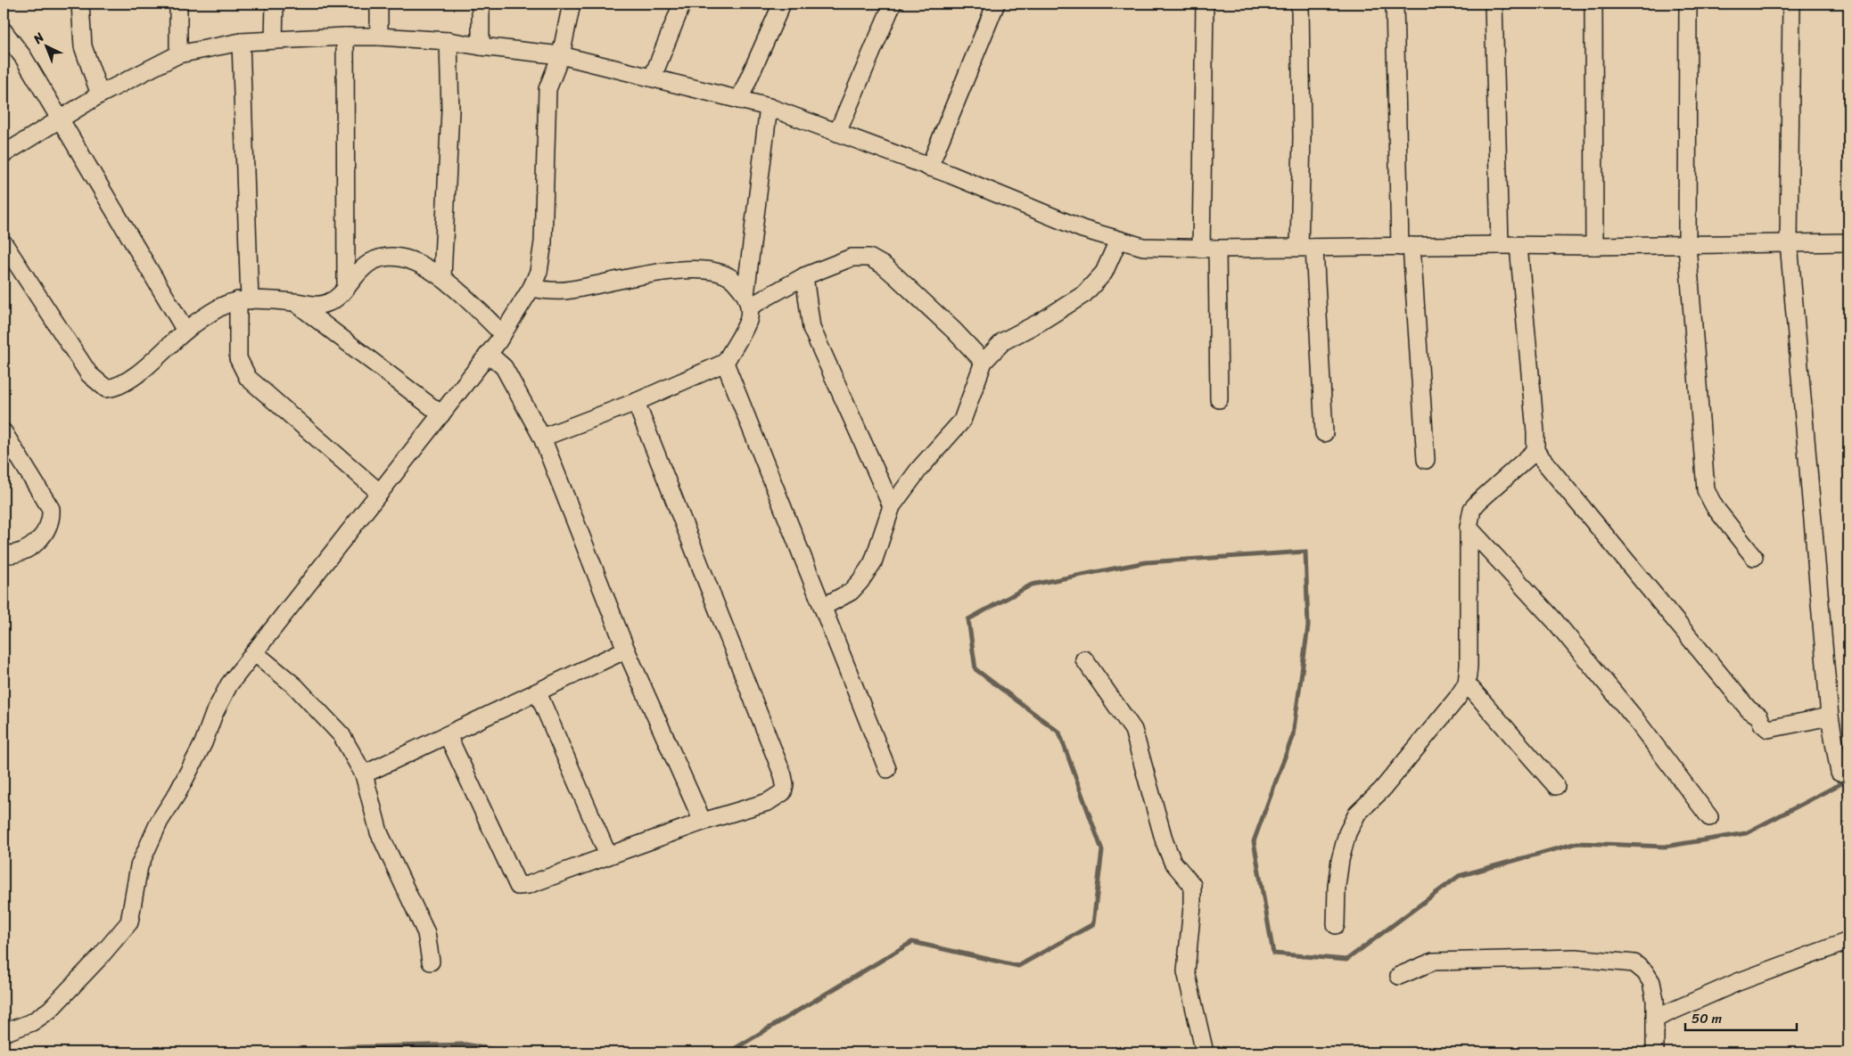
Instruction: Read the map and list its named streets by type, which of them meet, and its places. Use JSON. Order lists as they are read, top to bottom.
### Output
{
  "scale_bar": "50 m",
  "north": "top left"
}
